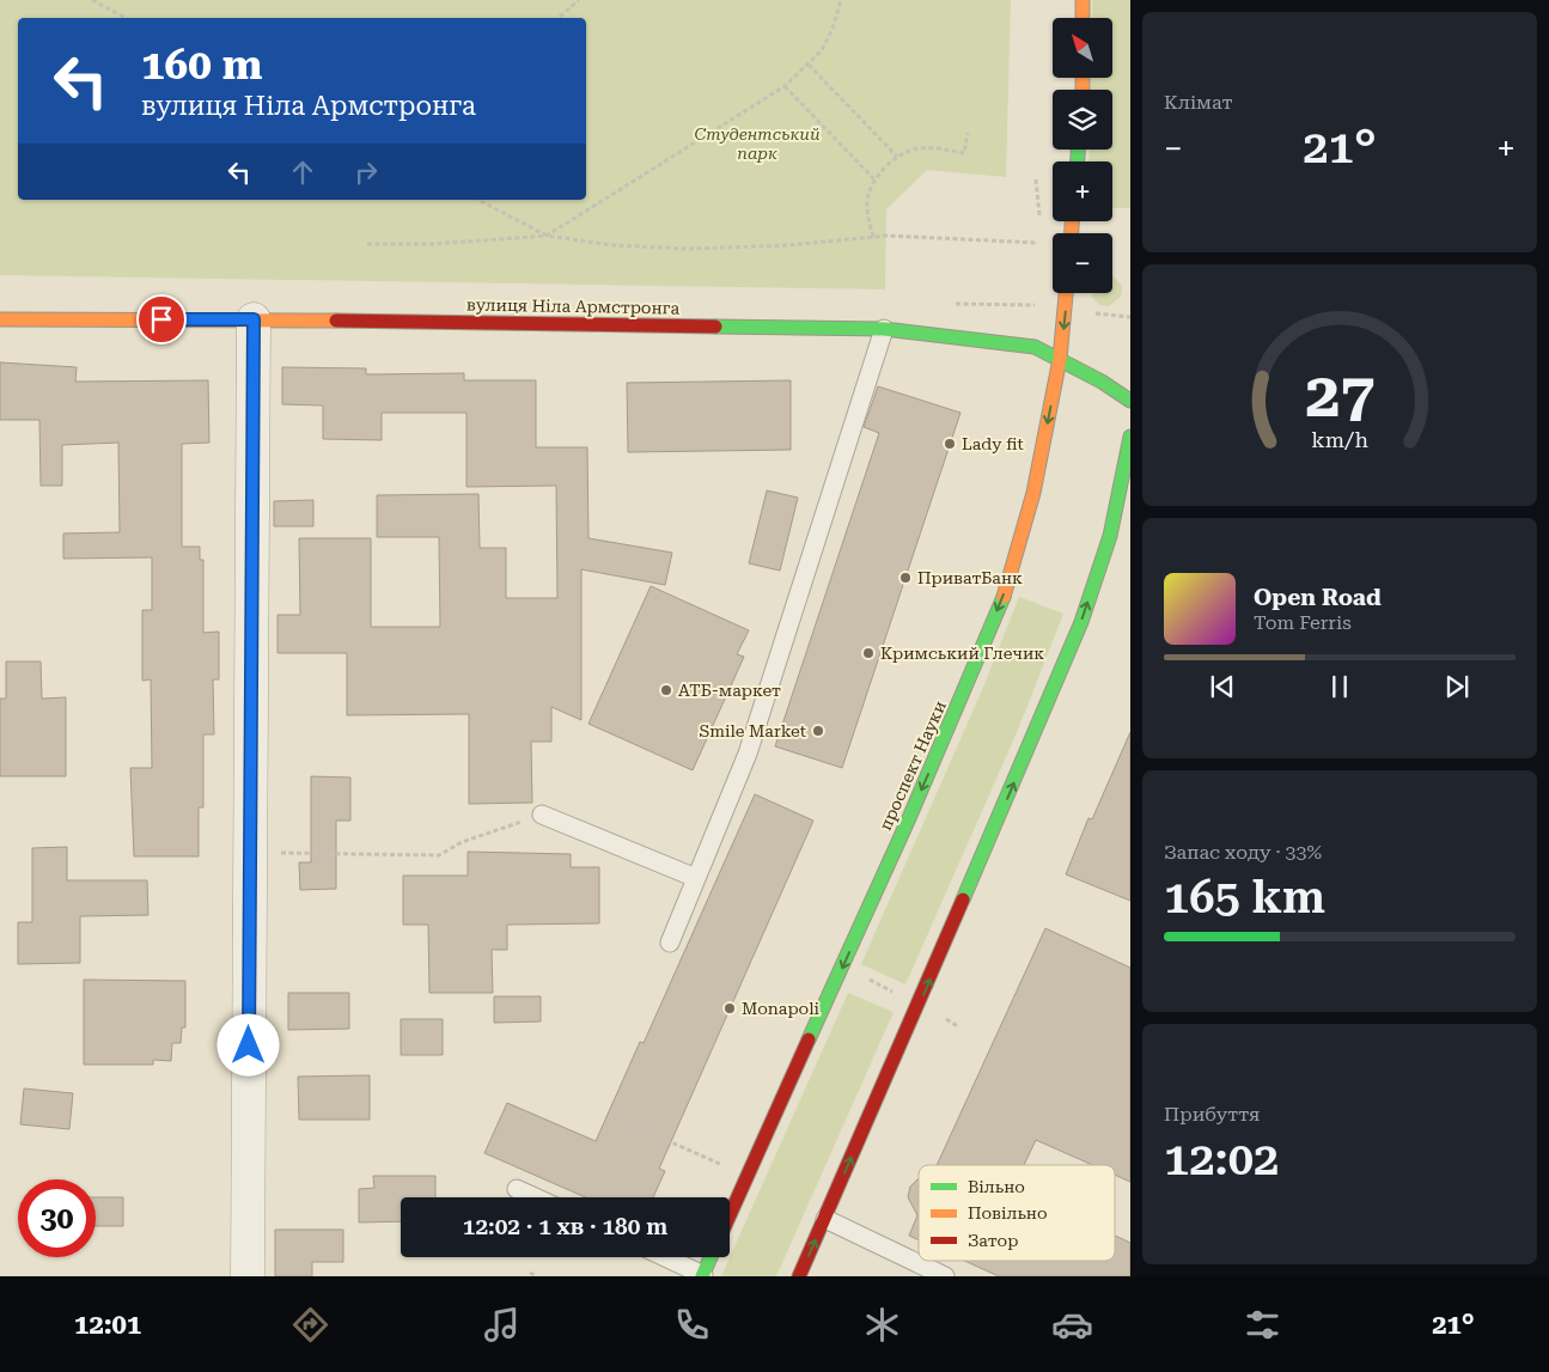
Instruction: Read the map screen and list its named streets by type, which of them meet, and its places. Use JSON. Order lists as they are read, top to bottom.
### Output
{
  "streets": {
    "main road": ["вулиця Ніла Армстронга", "проспект Науки"]
  },
  "crossings": [
    ["вулиця Ніла Армстронга", "проспект Науки"]
  ],
  "parks": ["Студентський парк"],
  "places": [
    "Lady fit",
    "ПриватБанк",
    "Кримський Глечик",
    "АТБ-маркет",
    "Smile Market",
    "Monapoli"
  ],
  "legend": ["Вільно", "Повільно", "Затор"],
  "north": "top left",
  "page": {
    "tile": [
      "Клімат",
      ["Запас ходу · 33%", "165 km"],
      ["Прибуття", "12:02"]
    ],
    "map_buttons": ["+", "−"],
    "turn": ["160 m", "вулиця Ніла Армстронга"],
    "heat": ["−", "21°", "+"],
    "song": ["Open Road", "Tom Ferris"],
    "limit": "30",
    "trip": "12:02 · 1 хв · 180 m",
    "tabs": ["12:01", "21°"],
    "gauge": ["27", "km/h"]
  }
}
